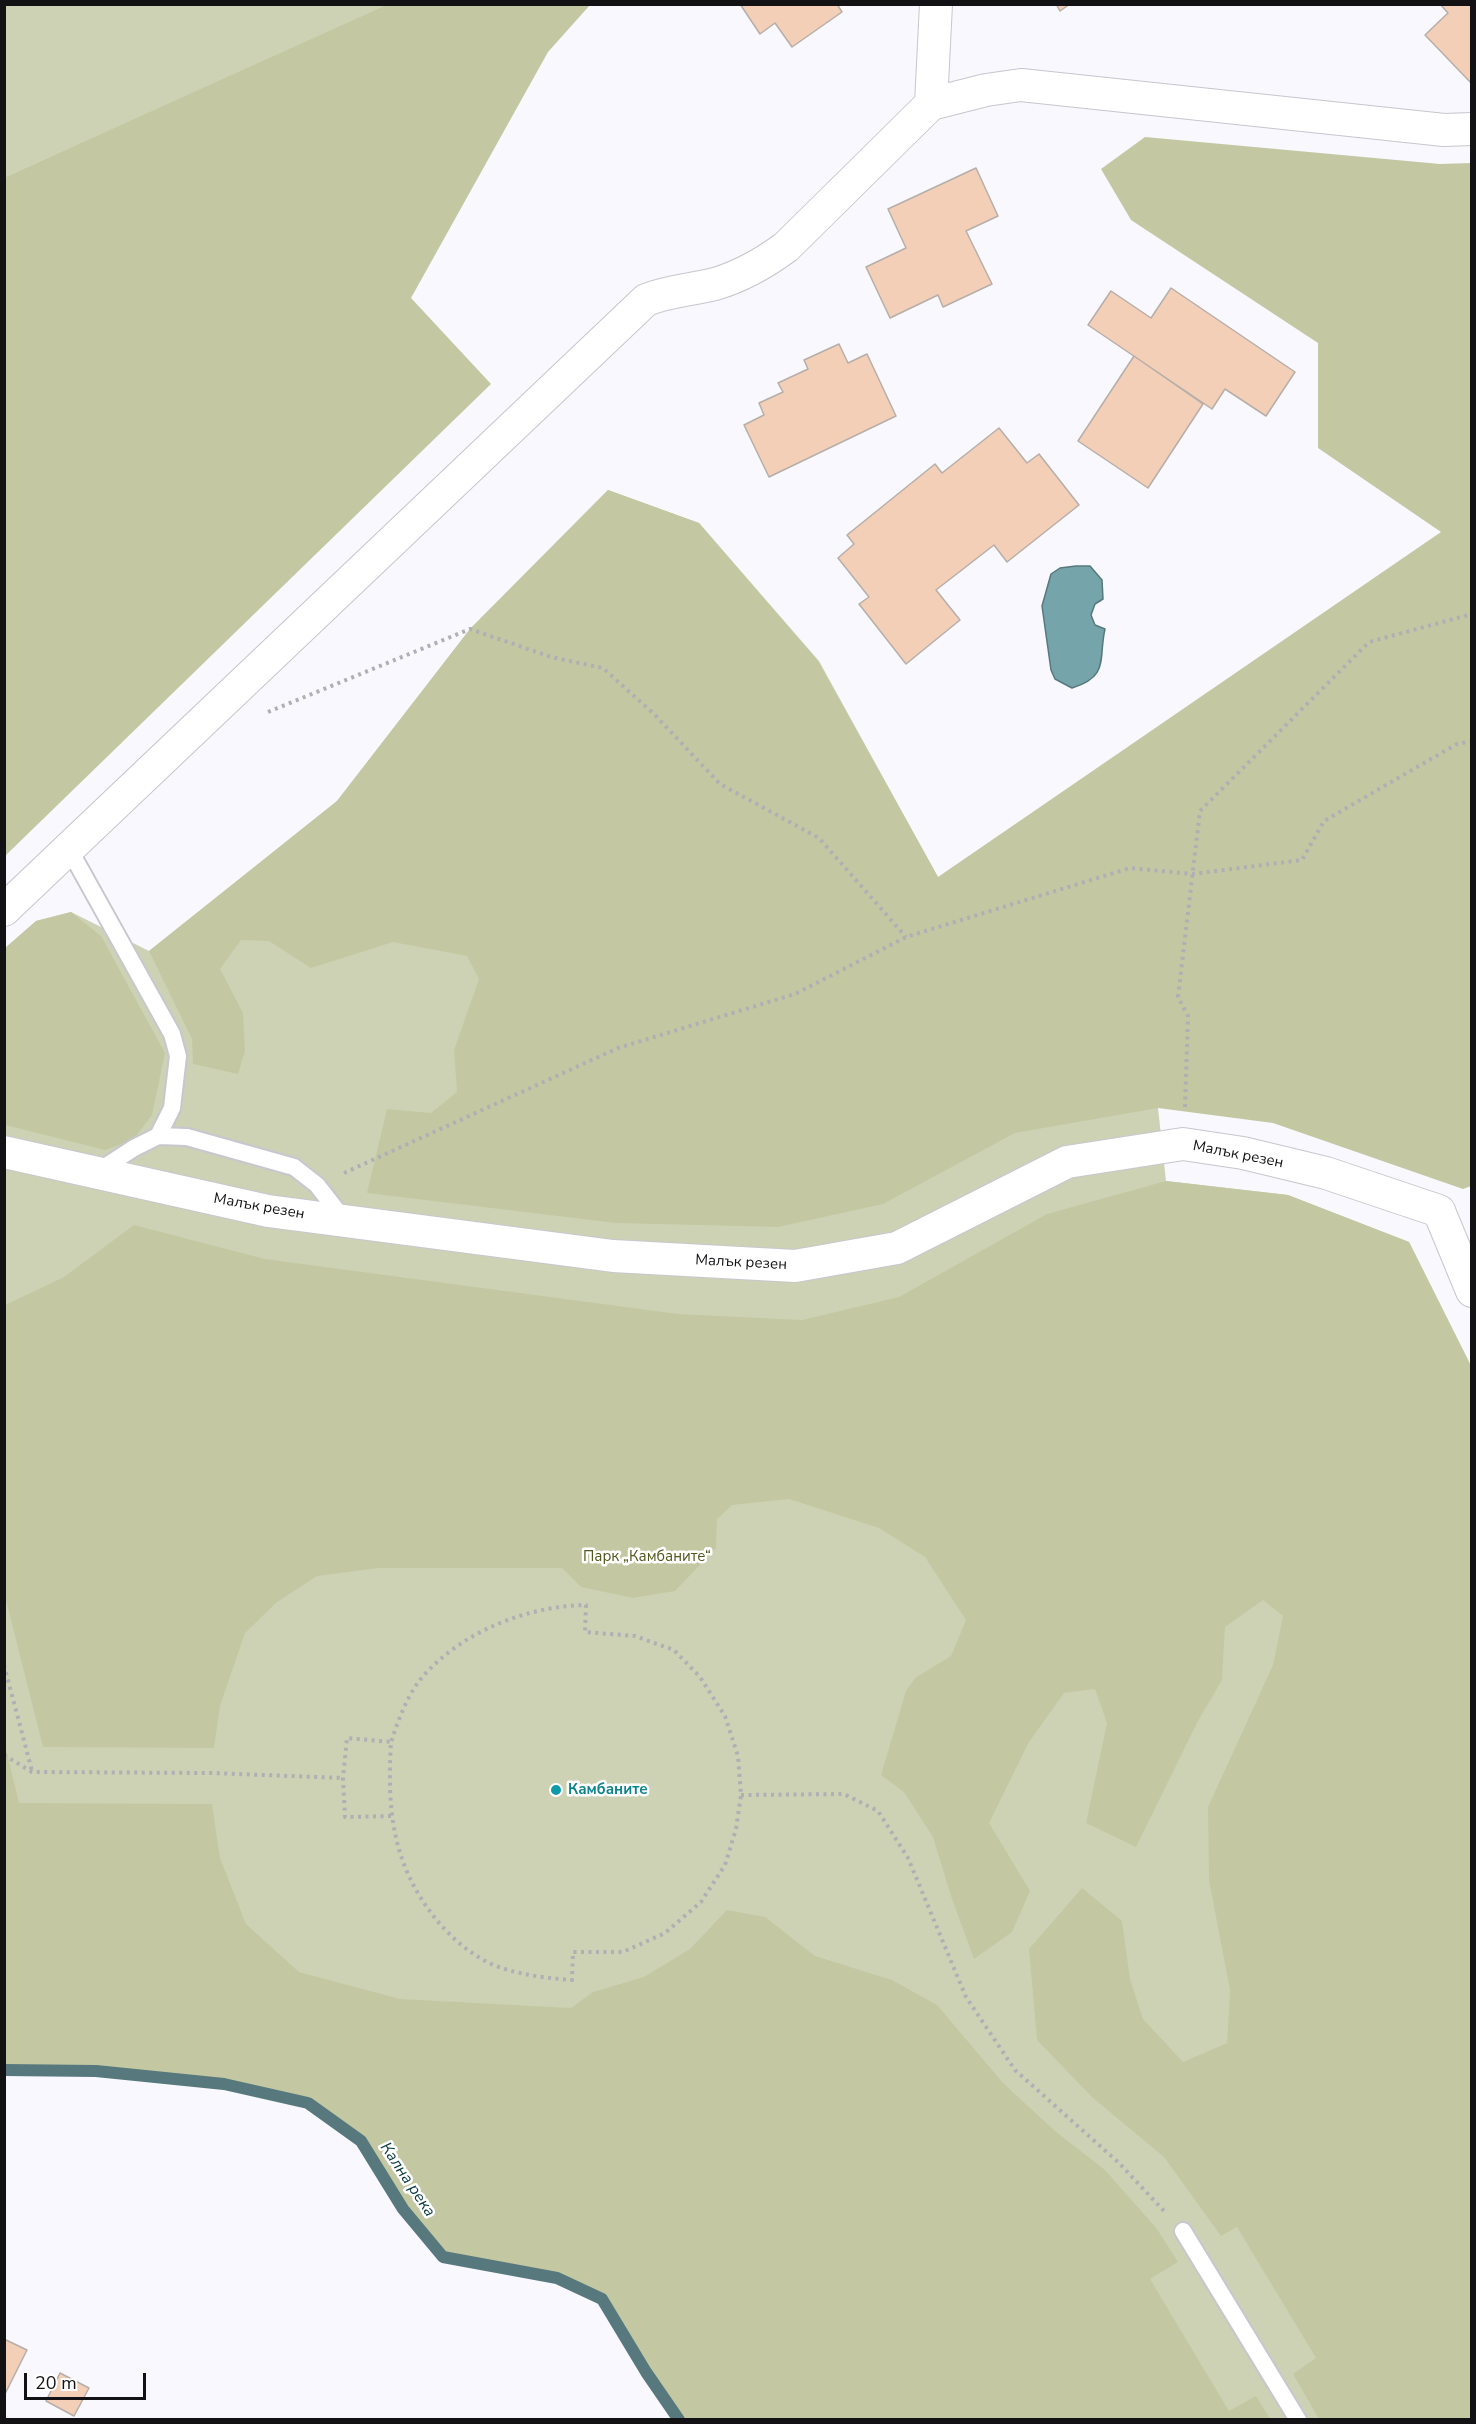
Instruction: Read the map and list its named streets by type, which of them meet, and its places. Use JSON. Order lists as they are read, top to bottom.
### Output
{
  "streets": {
    "street": ["Малък резен"]
  },
  "water": ["Кална река"],
  "parks": ["Парк „Камбаните“"],
  "places": ["Камбаните"],
  "scale_bar": "20 m"
}
